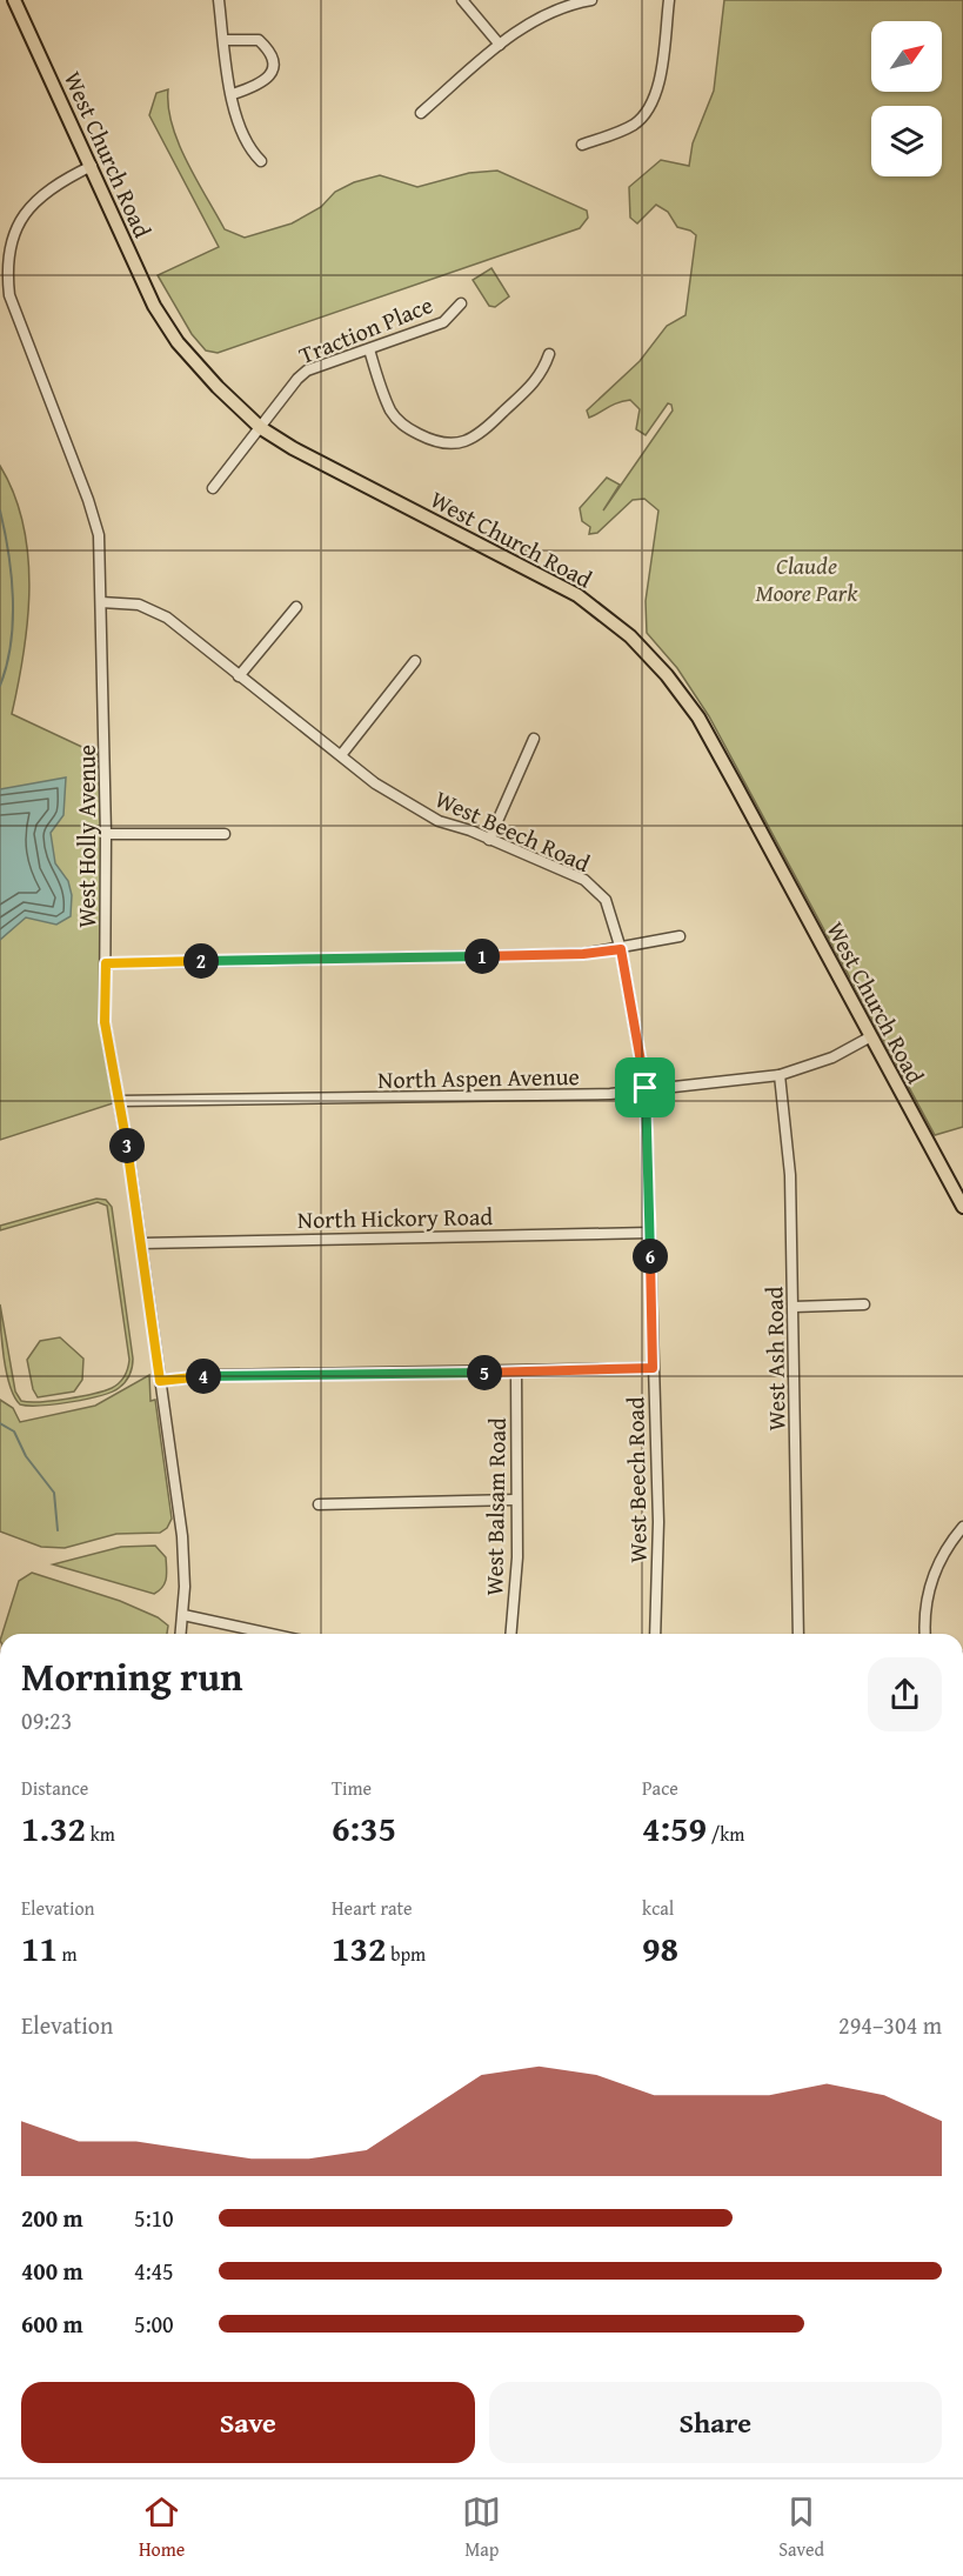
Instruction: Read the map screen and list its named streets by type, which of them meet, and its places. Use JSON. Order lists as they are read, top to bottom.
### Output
{
  "streets": {
    "main road": ["West Church Road"],
    "street": [
      "Traction Place",
      "West Beech Road",
      "West Holly Avenue",
      "North Aspen Avenue",
      "North Hickory Road",
      "West Ash Road",
      "West Balsam Road"
    ]
  },
  "crossings": [
    ["West Church Road", "Traction Place"],
    ["West Church Road", "West Holly Avenue"],
    ["West Church Road", "North Aspen Avenue"],
    ["West Beech Road", "West Holly Avenue"],
    ["West Beech Road", "North Aspen Avenue"],
    ["West Beech Road", "North Hickory Road"],
    ["West Holly Avenue", "North Aspen Avenue"],
    ["West Holly Avenue", "North Hickory Road"],
    ["North Aspen Avenue", "West Ash Road"]
  ],
  "parks": ["Claude Moore Park"],
  "north": "top right",
  "page": {
    "pins": [
      "1",
      "2",
      "3",
      "6",
      "5",
      "4"
    ],
    "heading": ["Morning run", "09:23"],
    "stats": [
      ["Distance", "1.32 km"],
      ["Time", "6:35"],
      ["Pace", "4:59 /km"],
      ["Elevation", "11 m"],
      ["Heart rate", "132 bpm"],
      ["kcal", "98"]
    ],
    "chart": ["Elevation", "294–304 m"],
    "list": [
      {
        "name": "200 m",
        "note": "5:10"
      },
      {
        "name": "400 m",
        "note": "4:45"
      },
      {
        "name": "600 m",
        "note": "5:00"
      }
    ],
    "buttons": ["Save", "Share"],
    "tabs": ["Home", "Map", "Saved"]
  }
}
